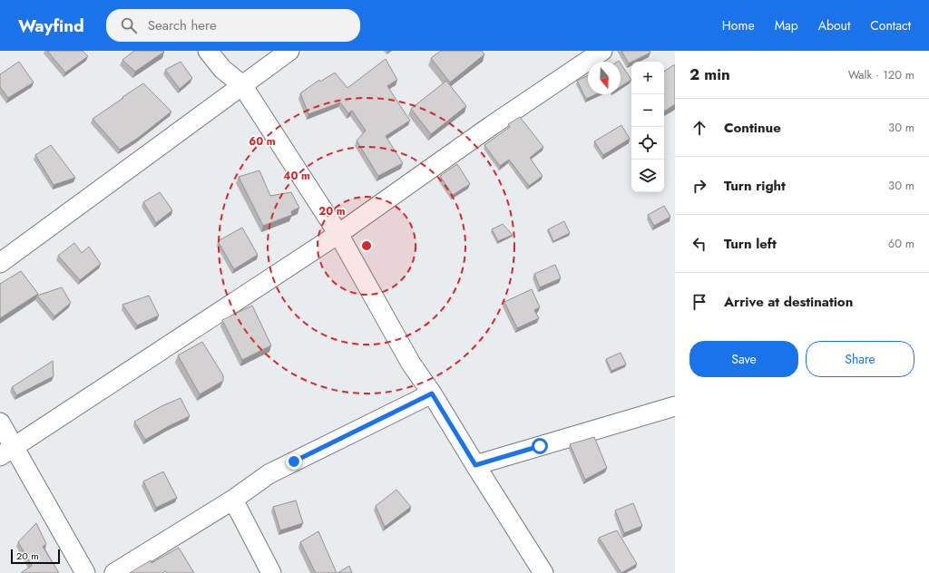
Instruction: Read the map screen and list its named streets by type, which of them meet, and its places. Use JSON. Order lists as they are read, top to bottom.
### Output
{
  "scale_bar": "20 m",
  "north": "bottom",
  "page": {
    "header": "Wayfind",
    "search": "Search here",
    "nav": [
      "Home",
      "Map",
      "About",
      "Contact"
    ],
    "heading": ["2 min", "Walk · 120 m"],
    "map_buttons": ["+", "−"],
    "list": [
      ["Continue", "30 m"],
      ["Turn right", "30 m"],
      ["Turn left", "60 m"],
      "Arrive at destination"
    ],
    "buttons": ["Save", "Share"],
    "scale": "20 m"
  },
  "rings": ["60 m", "40 m", "20 m"]
}
